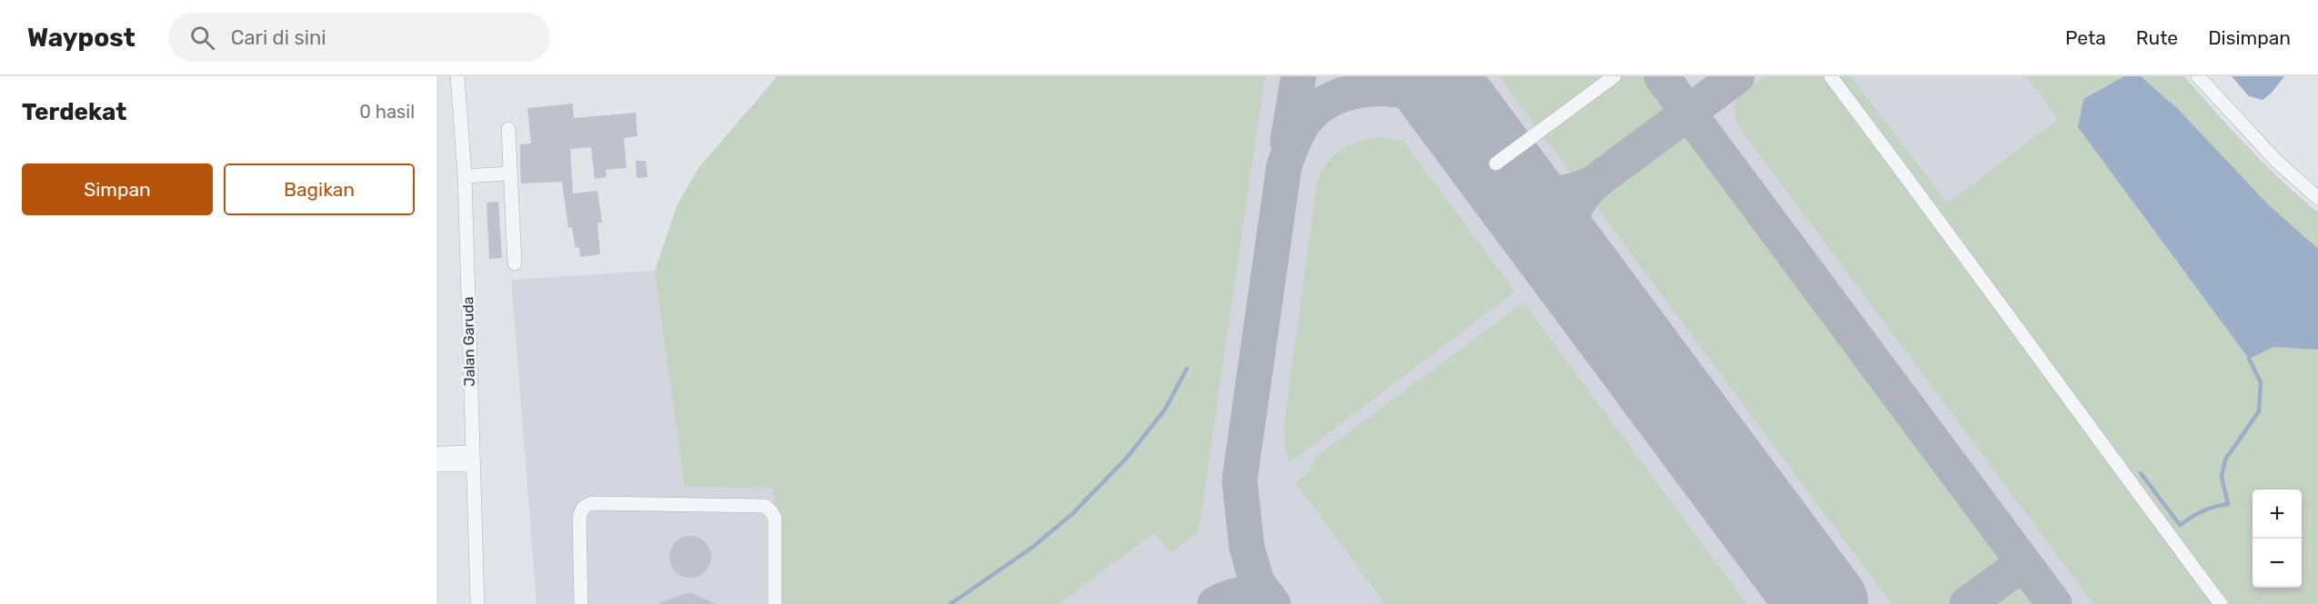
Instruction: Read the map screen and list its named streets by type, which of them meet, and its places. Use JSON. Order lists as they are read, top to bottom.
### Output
{
  "streets": {
    "street": ["Jalan Garuda"]
  },
  "page": {
    "header": "Waypost",
    "search": "Cari di sini",
    "nav": ["Peta", "Rute", "Disimpan"],
    "heading": ["Terdekat", "0 hasil"],
    "buttons": ["Simpan", "Bagikan"],
    "map_buttons": ["+", "−"]
  }
}
